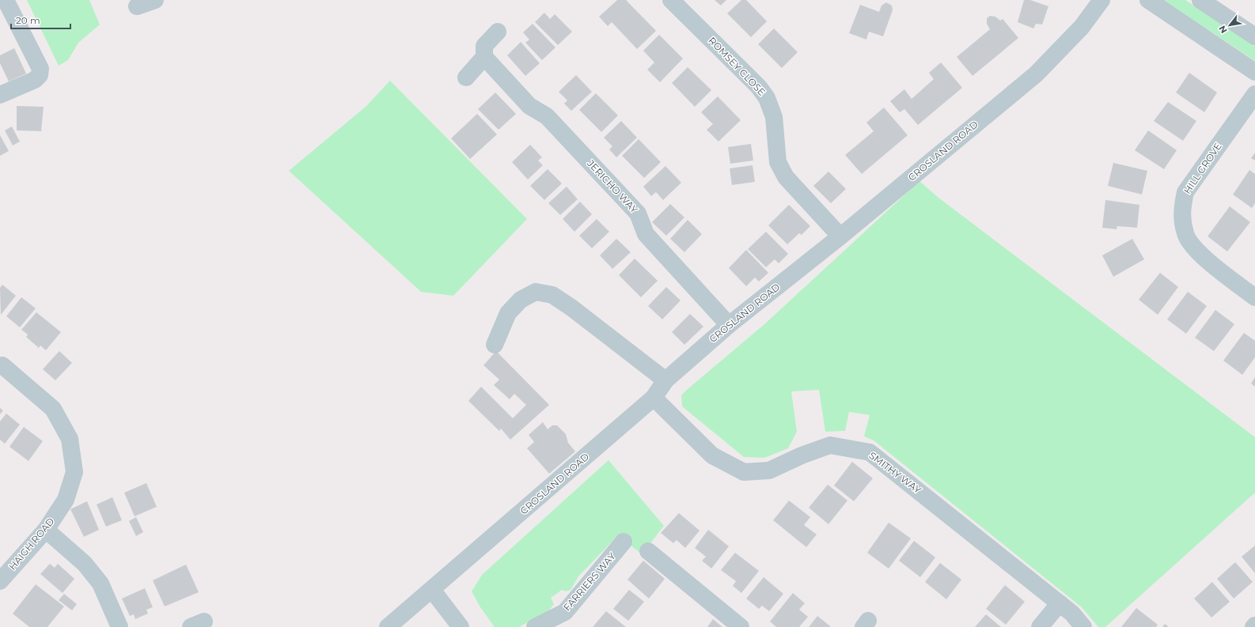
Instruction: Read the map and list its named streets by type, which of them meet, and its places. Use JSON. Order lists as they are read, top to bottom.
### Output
{
  "streets": {
    "street": [
      "ROMSEY CLOSE",
      "CROSLAND ROAD",
      "HILL GROVE",
      "JERICHO WAY",
      "SMITHY WAY",
      "HAIGH ROAD",
      "FARRIERS WAY"
    ]
  },
  "crossings": [
    ["ROMSEY CLOSE", "CROSLAND ROAD"],
    ["CROSLAND ROAD", "JERICHO WAY"],
    ["CROSLAND ROAD", "SMITHY WAY"]
  ],
  "scale_bar": "20 m",
  "north": "bottom left"
}
